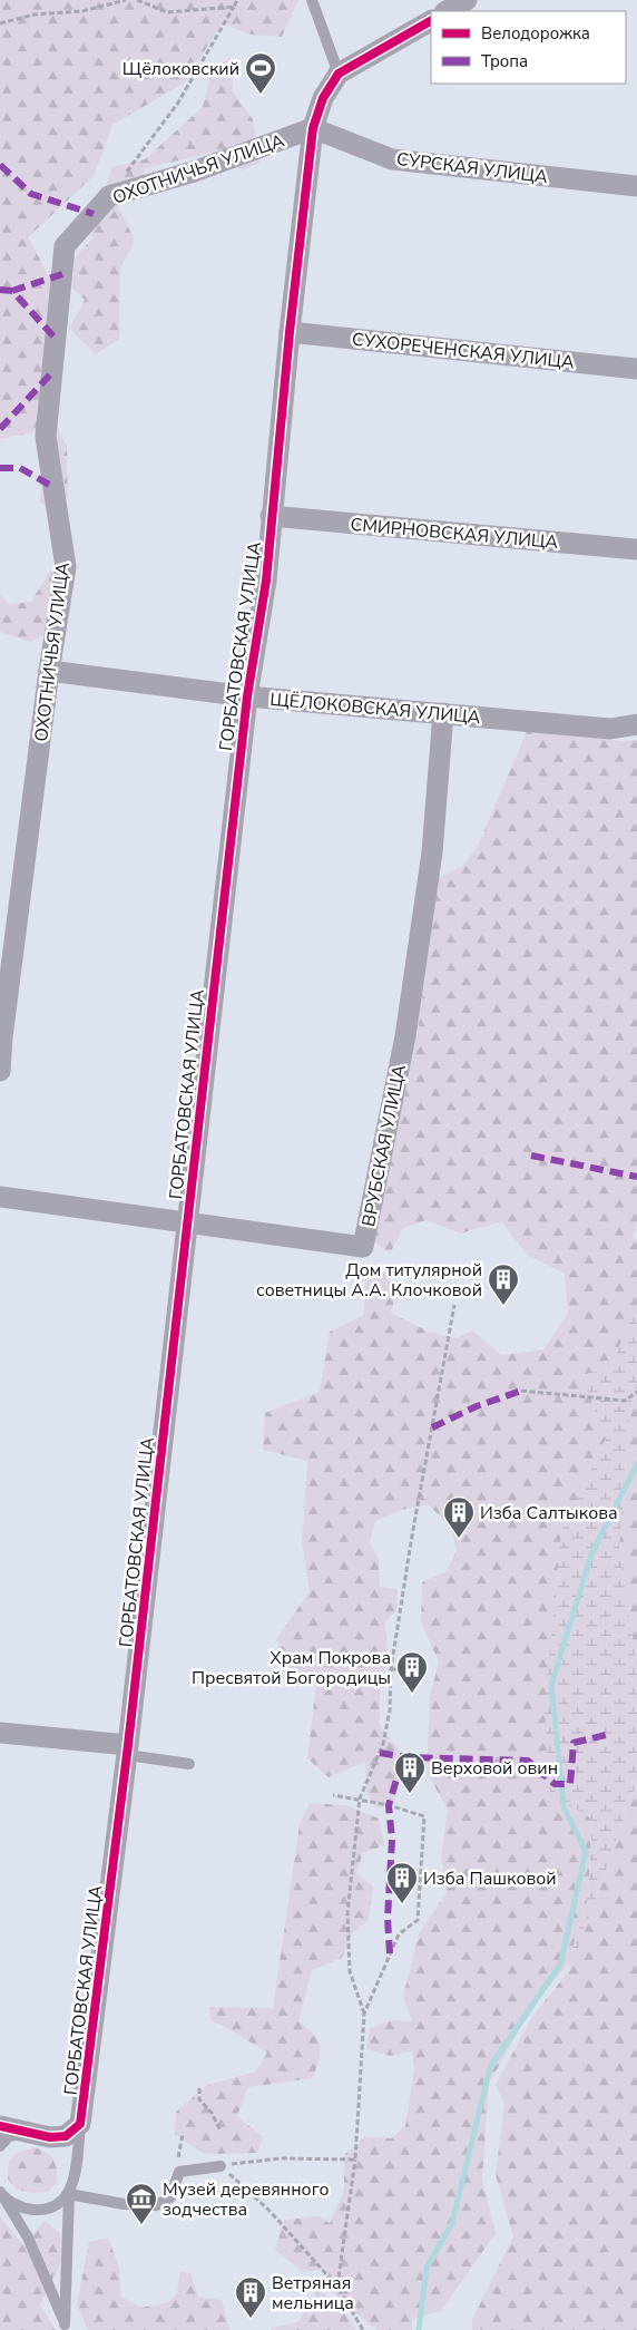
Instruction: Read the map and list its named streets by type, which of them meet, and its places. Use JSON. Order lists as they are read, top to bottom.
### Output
{
  "streets": {
    "street": [
      "СУРСКАЯ УЛИЦА",
      "ОХОТНИЧЬЯ УЛИЦА",
      "СУХОРЕЧЕНСКАЯ УЛИЦА",
      "СМИРНОВСКАЯ УЛИЦА",
      "ГОРБАТОВСКАЯ УЛИЦА",
      "ЩЁЛОКОВСКАЯ УЛИЦА",
      "ВРУБСКАЯ УЛИЦА"
    ]
  },
  "crossings": [
    ["СУРСКАЯ УЛИЦА", "ОХОТНИЧЬЯ УЛИЦА"],
    ["СУРСКАЯ УЛИЦА", "ГОРБАТОВСКАЯ УЛИЦА"],
    ["ОХОТНИЧЬЯ УЛИЦА", "ГОРБАТОВСКАЯ УЛИЦА"],
    ["ОХОТНИЧЬЯ УЛИЦА", "ЩЁЛОКОВСКАЯ УЛИЦА"],
    ["СУХОРЕЧЕНСКАЯ УЛИЦА", "ГОРБАТОВСКАЯ УЛИЦА"],
    ["СМИРНОВСКАЯ УЛИЦА", "ГОРБАТОВСКАЯ УЛИЦА"],
    ["ГОРБАТОВСКАЯ УЛИЦА", "ЩЁЛОКОВСКАЯ УЛИЦА"],
    ["ГОРБАТОВСКАЯ УЛИЦА", "ВРУБСКАЯ УЛИЦА"],
    ["ЩЁЛОКОВСКАЯ УЛИЦА", "ВРУБСКАЯ УЛИЦА"]
  ],
  "places": {
    "sports": ["Щёлоковский"],
    "building": [
      "Дом титулярной советницы А.А. Клочковой",
      "Изба Салтыкова",
      "Храм Покрова Пресвятой Богородицы",
      "Верховой овин",
      "Изба Пашковой",
      "Ветряная мельница"
    ],
    "museum": ["Музей деревянного зодчества"]
  },
  "legend": ["Велодорожка", "Тропа"]
}
